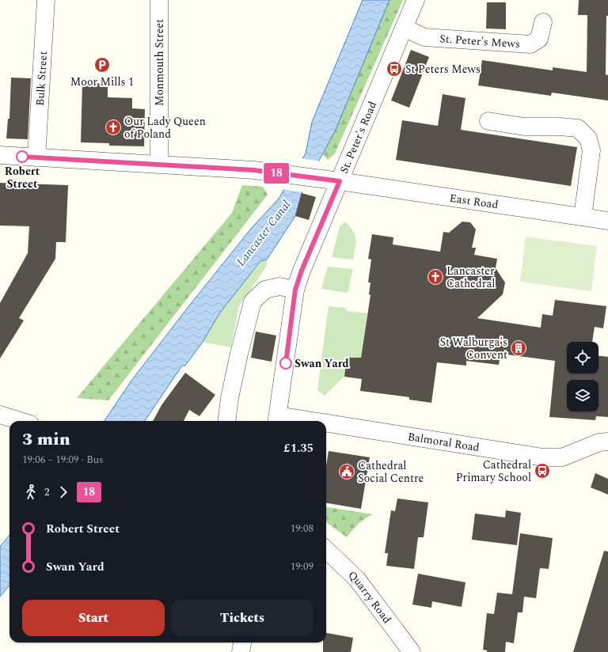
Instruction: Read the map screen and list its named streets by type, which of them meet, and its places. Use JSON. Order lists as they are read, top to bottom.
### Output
{
  "streets": {
    "street": [
      "St. Peter's Mews",
      "Monmouth Street",
      "Bulk Street",
      "St. Peter's Road",
      "East Road",
      "Balmoral Road",
      "Quarry Road"
    ]
  },
  "crossings": [
    ["St. Peter's Mews", "St. Peter's Road"],
    ["Monmouth Street", "East Road"],
    ["Bulk Street", "East Road"],
    ["St. Peter's Road", "East Road"]
  ],
  "water": ["Lancaster Canal"],
  "places": {
    "parking": ["Moor Mills 1"],
    "bus stop": ["St Peters Mews", "Cathedral Primary School"],
    "church": ["Our Lady Queen of Poland", "Lancaster Cathedral"],
    "other": ["Robert Street", "Swan Yard"],
    "building": ["St Walburga's Convent"],
    "public building": ["Cathedral Social Centre"]
  },
  "lines": ["bus line 18"],
  "page": {
    "on_map": "18",
    "heading": ["3 min", "19:06 – 19:09 · Bus", "£1.35"],
    "legs": ["2", "18"],
    "list": [
      {
        "name": "Robert Street",
        "value": "19:08"
      },
      {
        "name": "Swan Yard",
        "value": "19:09"
      }
    ],
    "buttons": ["Start", "Tickets"]
  }
}
